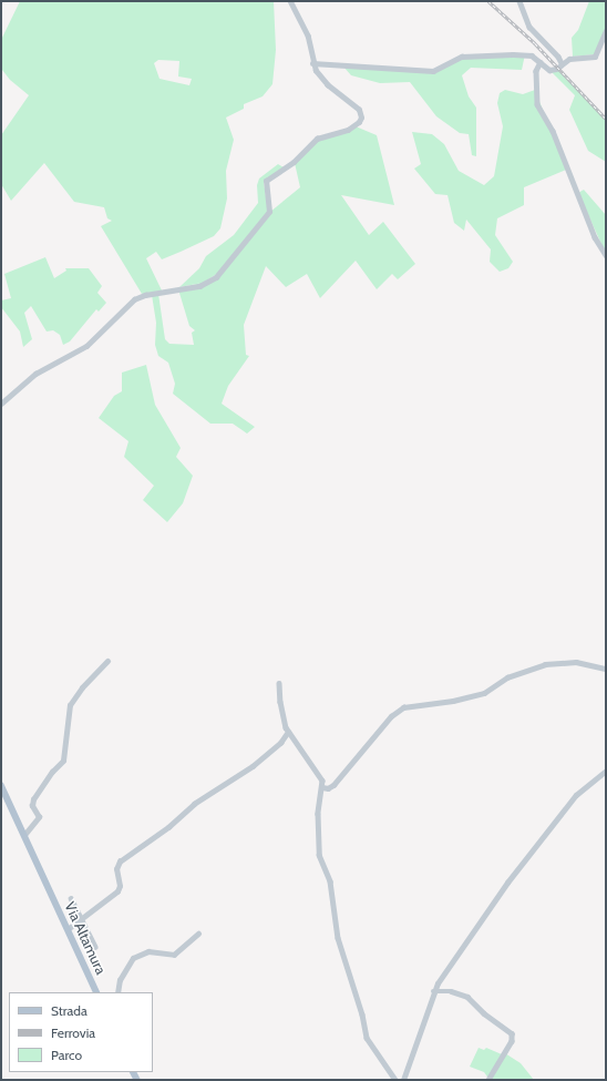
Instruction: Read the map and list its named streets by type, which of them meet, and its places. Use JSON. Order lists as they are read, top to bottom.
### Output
{
  "streets": {
    "main road": ["Via Altamura"]
  },
  "legend": ["Strada", "Ferrovia", "Parco"]
}
